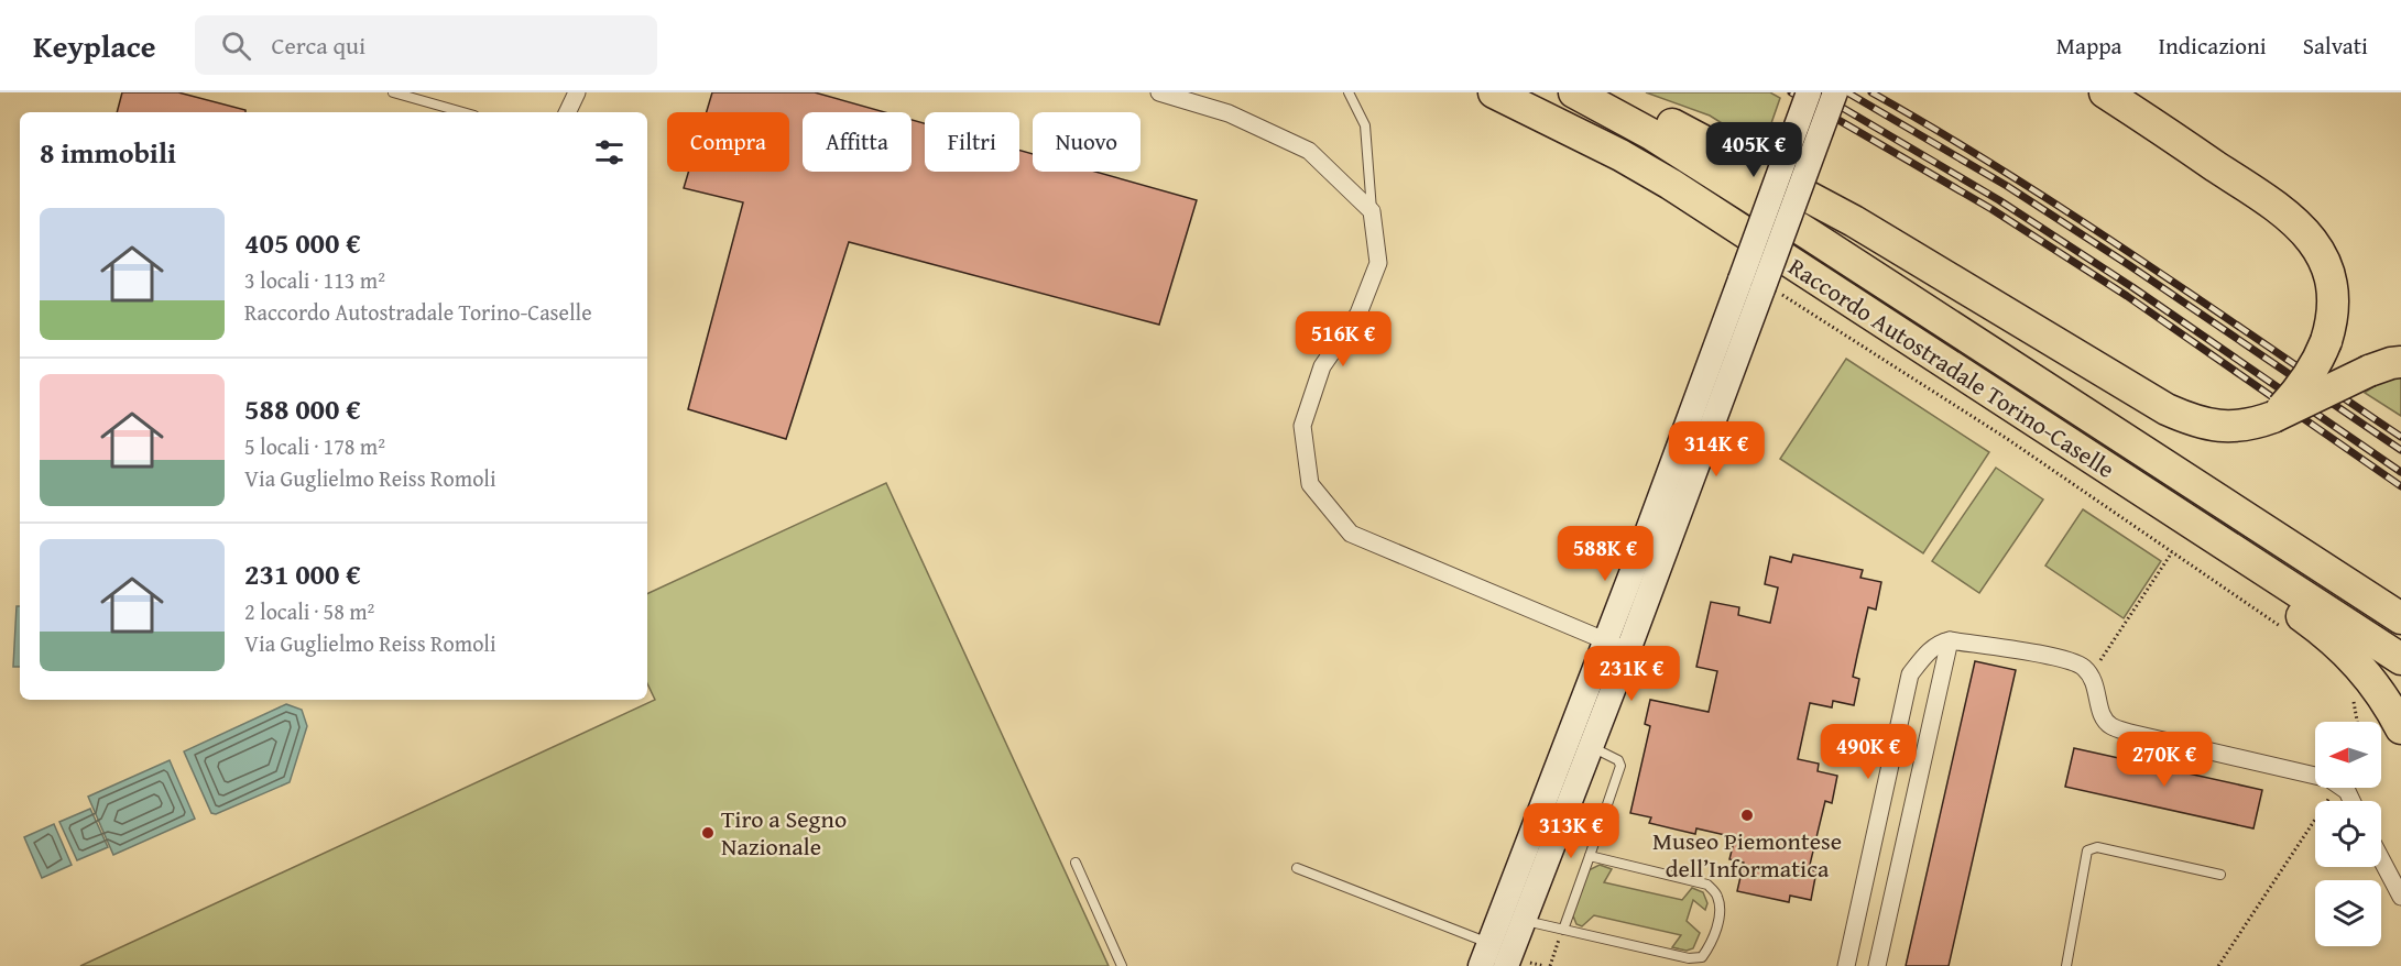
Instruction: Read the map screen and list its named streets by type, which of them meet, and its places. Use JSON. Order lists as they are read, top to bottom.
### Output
{
  "streets": {
    "highway": ["Raccordo Autostradale Torino-Caselle"]
  },
  "places": ["Museo Piemontese dell’Informatica", "Tiro a Segno Nazionale"],
  "north": "left",
  "page": {
    "header": "Keyplace",
    "search": "Cerca qui",
    "nav": ["Mappa", "Indicazioni", "Salvati"],
    "chip": [
      "Compra",
      "Affitta",
      "Filtri",
      "Nuovo"
    ],
    "heading": "8 immobili",
    "price": [
      "405K €",
      "516K €",
      "314K €",
      "588K €",
      "231K €",
      "490K €",
      "270K €",
      "313K €"
    ],
    "list": [
      {
        "name": "405 000 €",
        "note": "3 locali · 113 m² · Raccordo Autostradale Torino-Caselle"
      },
      {
        "name": "588 000 €",
        "note": "5 locali · 178 m² · Via Guglielmo Reiss Romoli"
      },
      {
        "name": "231 000 €",
        "note": "2 locali · 58 m² · Via Guglielmo Reiss Romoli"
      }
    ]
  }
}
